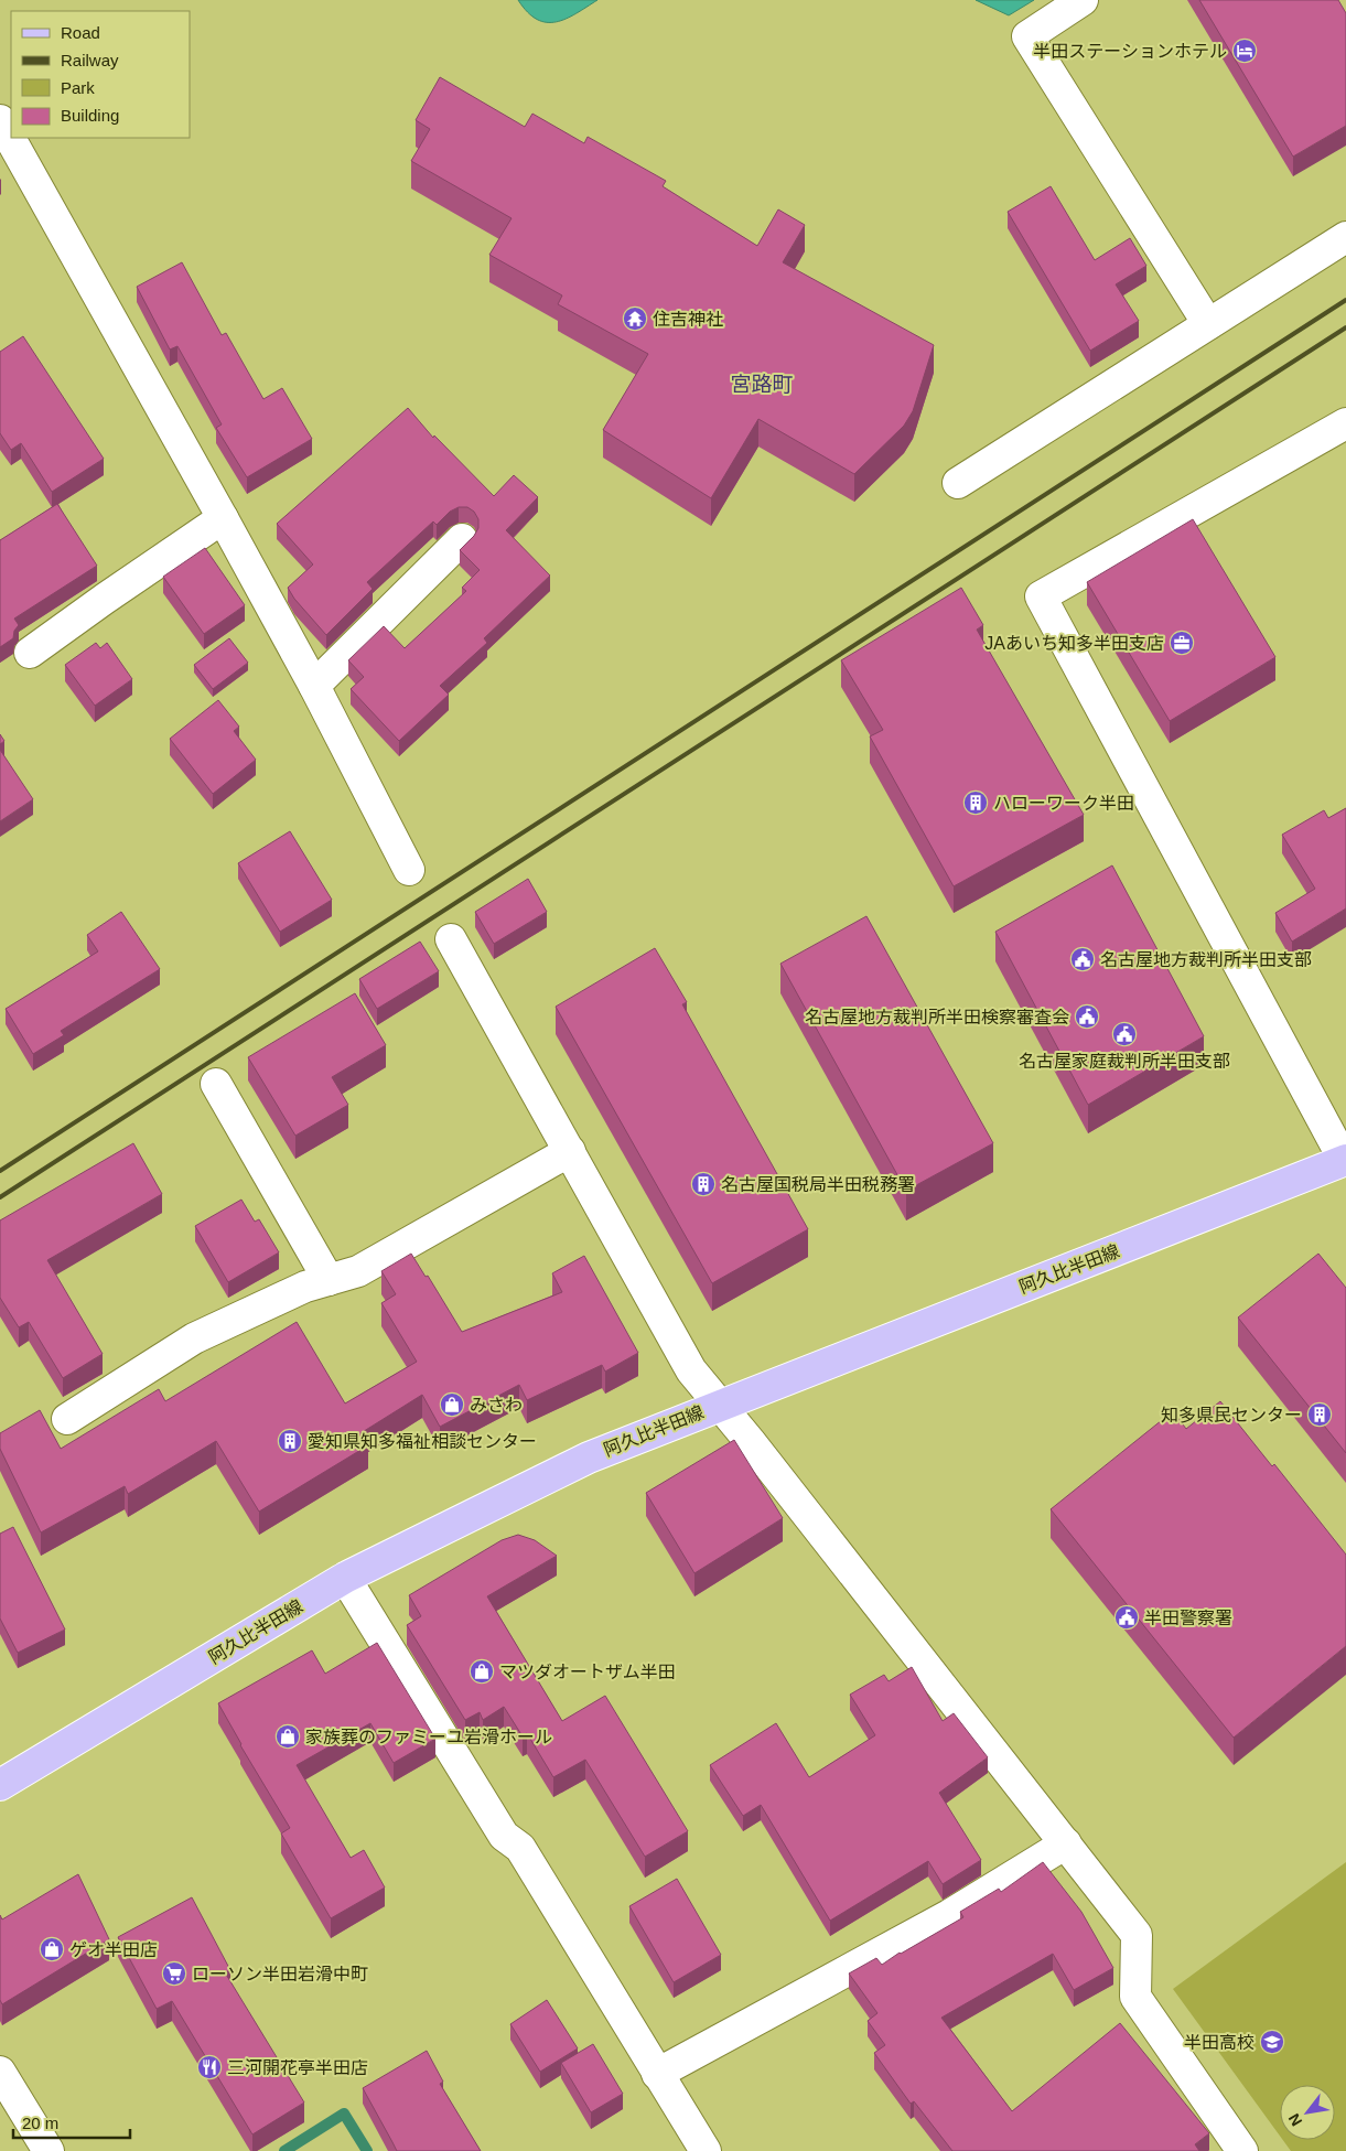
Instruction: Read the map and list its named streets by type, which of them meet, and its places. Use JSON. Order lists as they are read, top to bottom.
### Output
{
  "streets": {
    "main road": ["阿久比半田線"]
  },
  "districts": ["宮路町"],
  "places": {
    "hotel": ["半田ステーションホテル"],
    "temple": ["住吉神社"],
    "office": ["JAあいち知多半田支店"],
    "building": [
      "ハローワーク半田",
      "名古屋国税局半田税務署",
      "知多県民センター",
      "愛知県知多福祉相談センター"
    ],
    "public building": [
      "名古屋地方裁判所半田支部",
      "名古屋地方裁判所半田検察審査会",
      "名古屋家庭裁判所半田支部",
      "半田警察署"
    ],
    "shop": [
      "みさわ",
      "マツダオートザム半田",
      "家族葬のファミーユ岩滑ホール",
      "ゲオ半田店"
    ],
    "supermarket": ["ローソン半田岩滑中町"],
    "school or university": ["半田高校"],
    "restaurant": ["三河開花亭半田店"]
  },
  "legend": [
    "Road",
    "Railway",
    "Park",
    "Building"
  ],
  "scale_bar": "20 m",
  "north": "bottom left"
}
